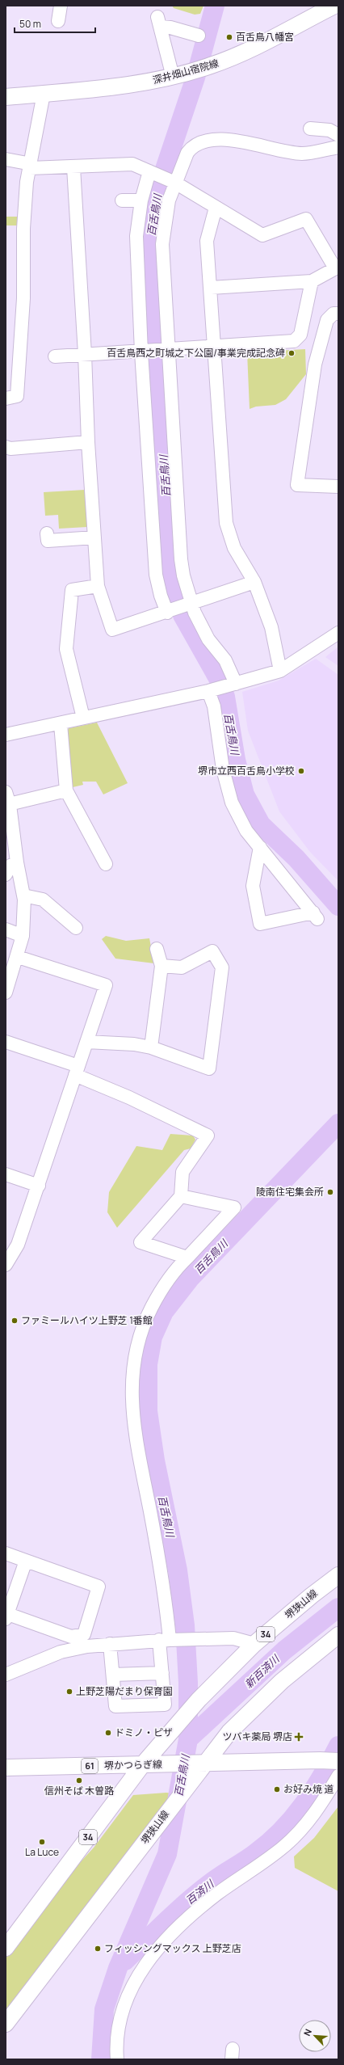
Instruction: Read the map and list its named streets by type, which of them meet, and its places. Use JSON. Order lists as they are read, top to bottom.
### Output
{
  "streets": {
    "main road": [
      "深井畑山宿院線",
      "堺狭山線",
      "34",
      "堺かつらぎ線",
      "61"
    ]
  },
  "crossings": [
    ["堺狭山線", "堺かつらぎ線"]
  ],
  "water": ["百舌鳥川", "新百済川", "百済川"],
  "places": {
    "other": [
      "百舌鳥八幡宮",
      "百舌鳥西之町城之下公園/事業完成記念碑",
      "堺市立西百舌鳥小学校",
      "陵南住宅集会所",
      "ファミールハイツ上野芝 1番館",
      "上野芝陽だまり保育園",
      "ドミノ・ピザ",
      "信州そば 木曽路",
      "お好み焼 道",
      "La Luce",
      "フィッシングマックス 上野芝店"
    ],
    "health": ["ツバキ薬局 堺店"]
  },
  "scale_bar": "50 m",
  "north": "top left"
}
